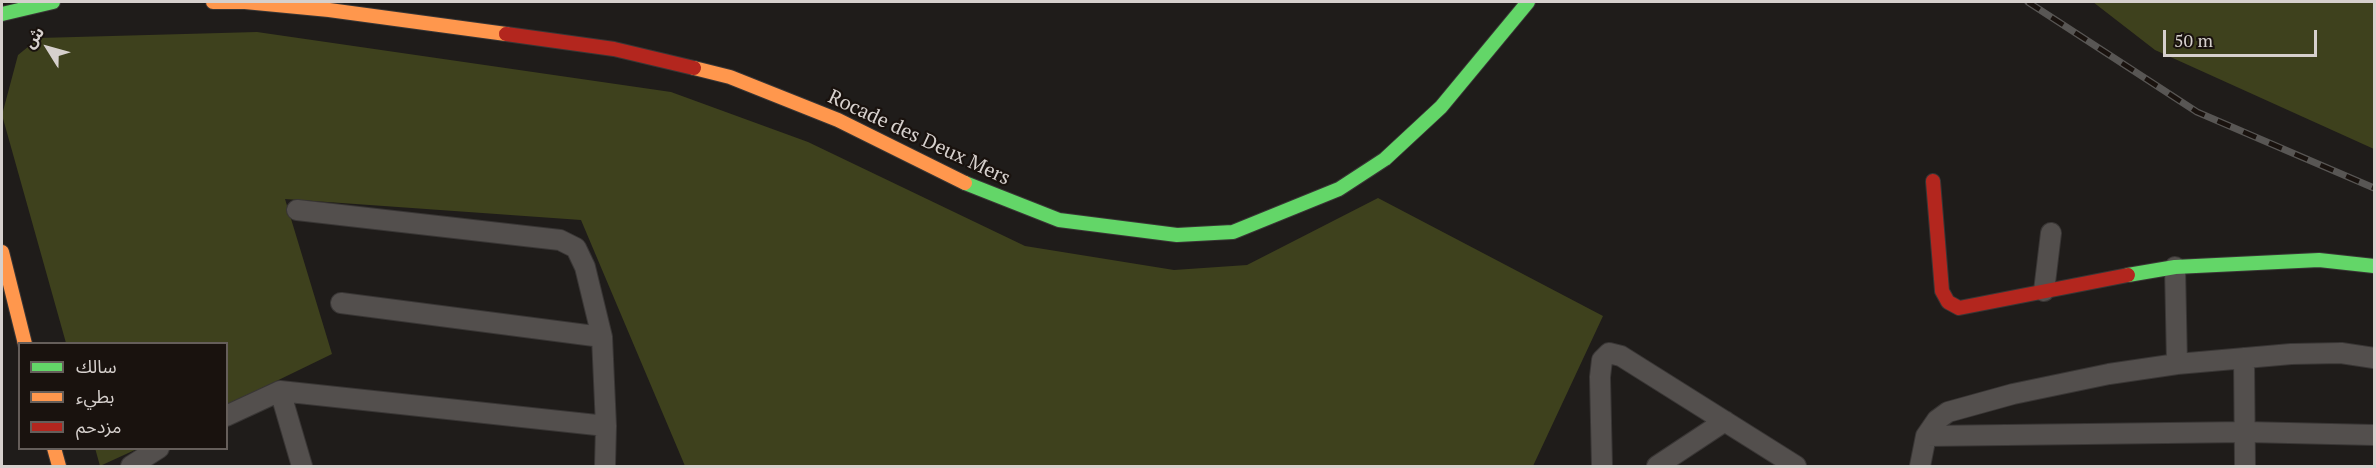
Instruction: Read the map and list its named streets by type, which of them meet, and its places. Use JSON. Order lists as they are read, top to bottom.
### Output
{
  "streets": {
    "main road": ["Rocade des Deux Mers"]
  },
  "legend": ["سالك", "بطيء", "مزدحم"],
  "scale_bar": "50 m",
  "north": "top left"
}
